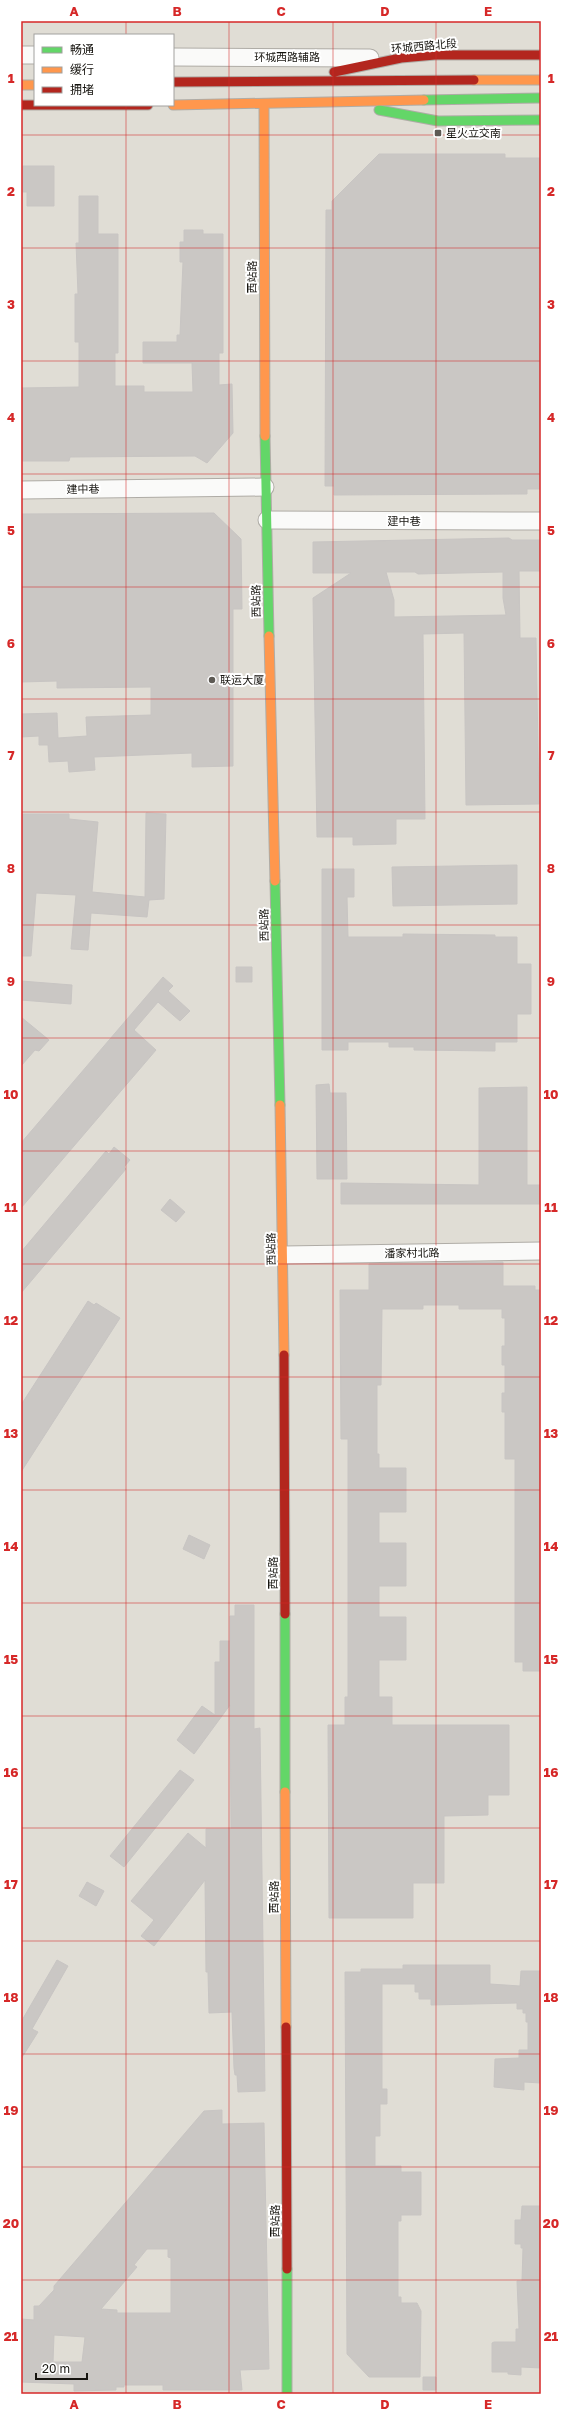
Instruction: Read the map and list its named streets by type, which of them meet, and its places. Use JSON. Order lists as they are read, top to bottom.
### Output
{
  "streets": {
    "street": [
      "环城西路北段",
      "环城西路辅路",
      "西站路",
      "建中巷",
      "潘家村北路"
    ]
  },
  "crossings": [
    ["环城西路北段", "环城西路辅路"],
    ["西站路", "建中巷"],
    ["西站路", "潘家村北路"]
  ],
  "places": {
    "transit": ["星火立交南"],
    "other": ["联运大厦"]
  },
  "legend": ["畅通", "缓行", "拥堵"],
  "scale_bar": "20 m",
  "grid": {
    "columns": [
      "A",
      "B",
      "C",
      "D",
      "E"
    ],
    "rows": [
      "1",
      "2",
      "3",
      "4",
      "5",
      "6",
      "7",
      "8",
      "9",
      "10",
      "11",
      "12",
      "13",
      "14",
      "15",
      "16",
      "17",
      "18",
      "19",
      "20",
      "21"
    ]
  }
}
